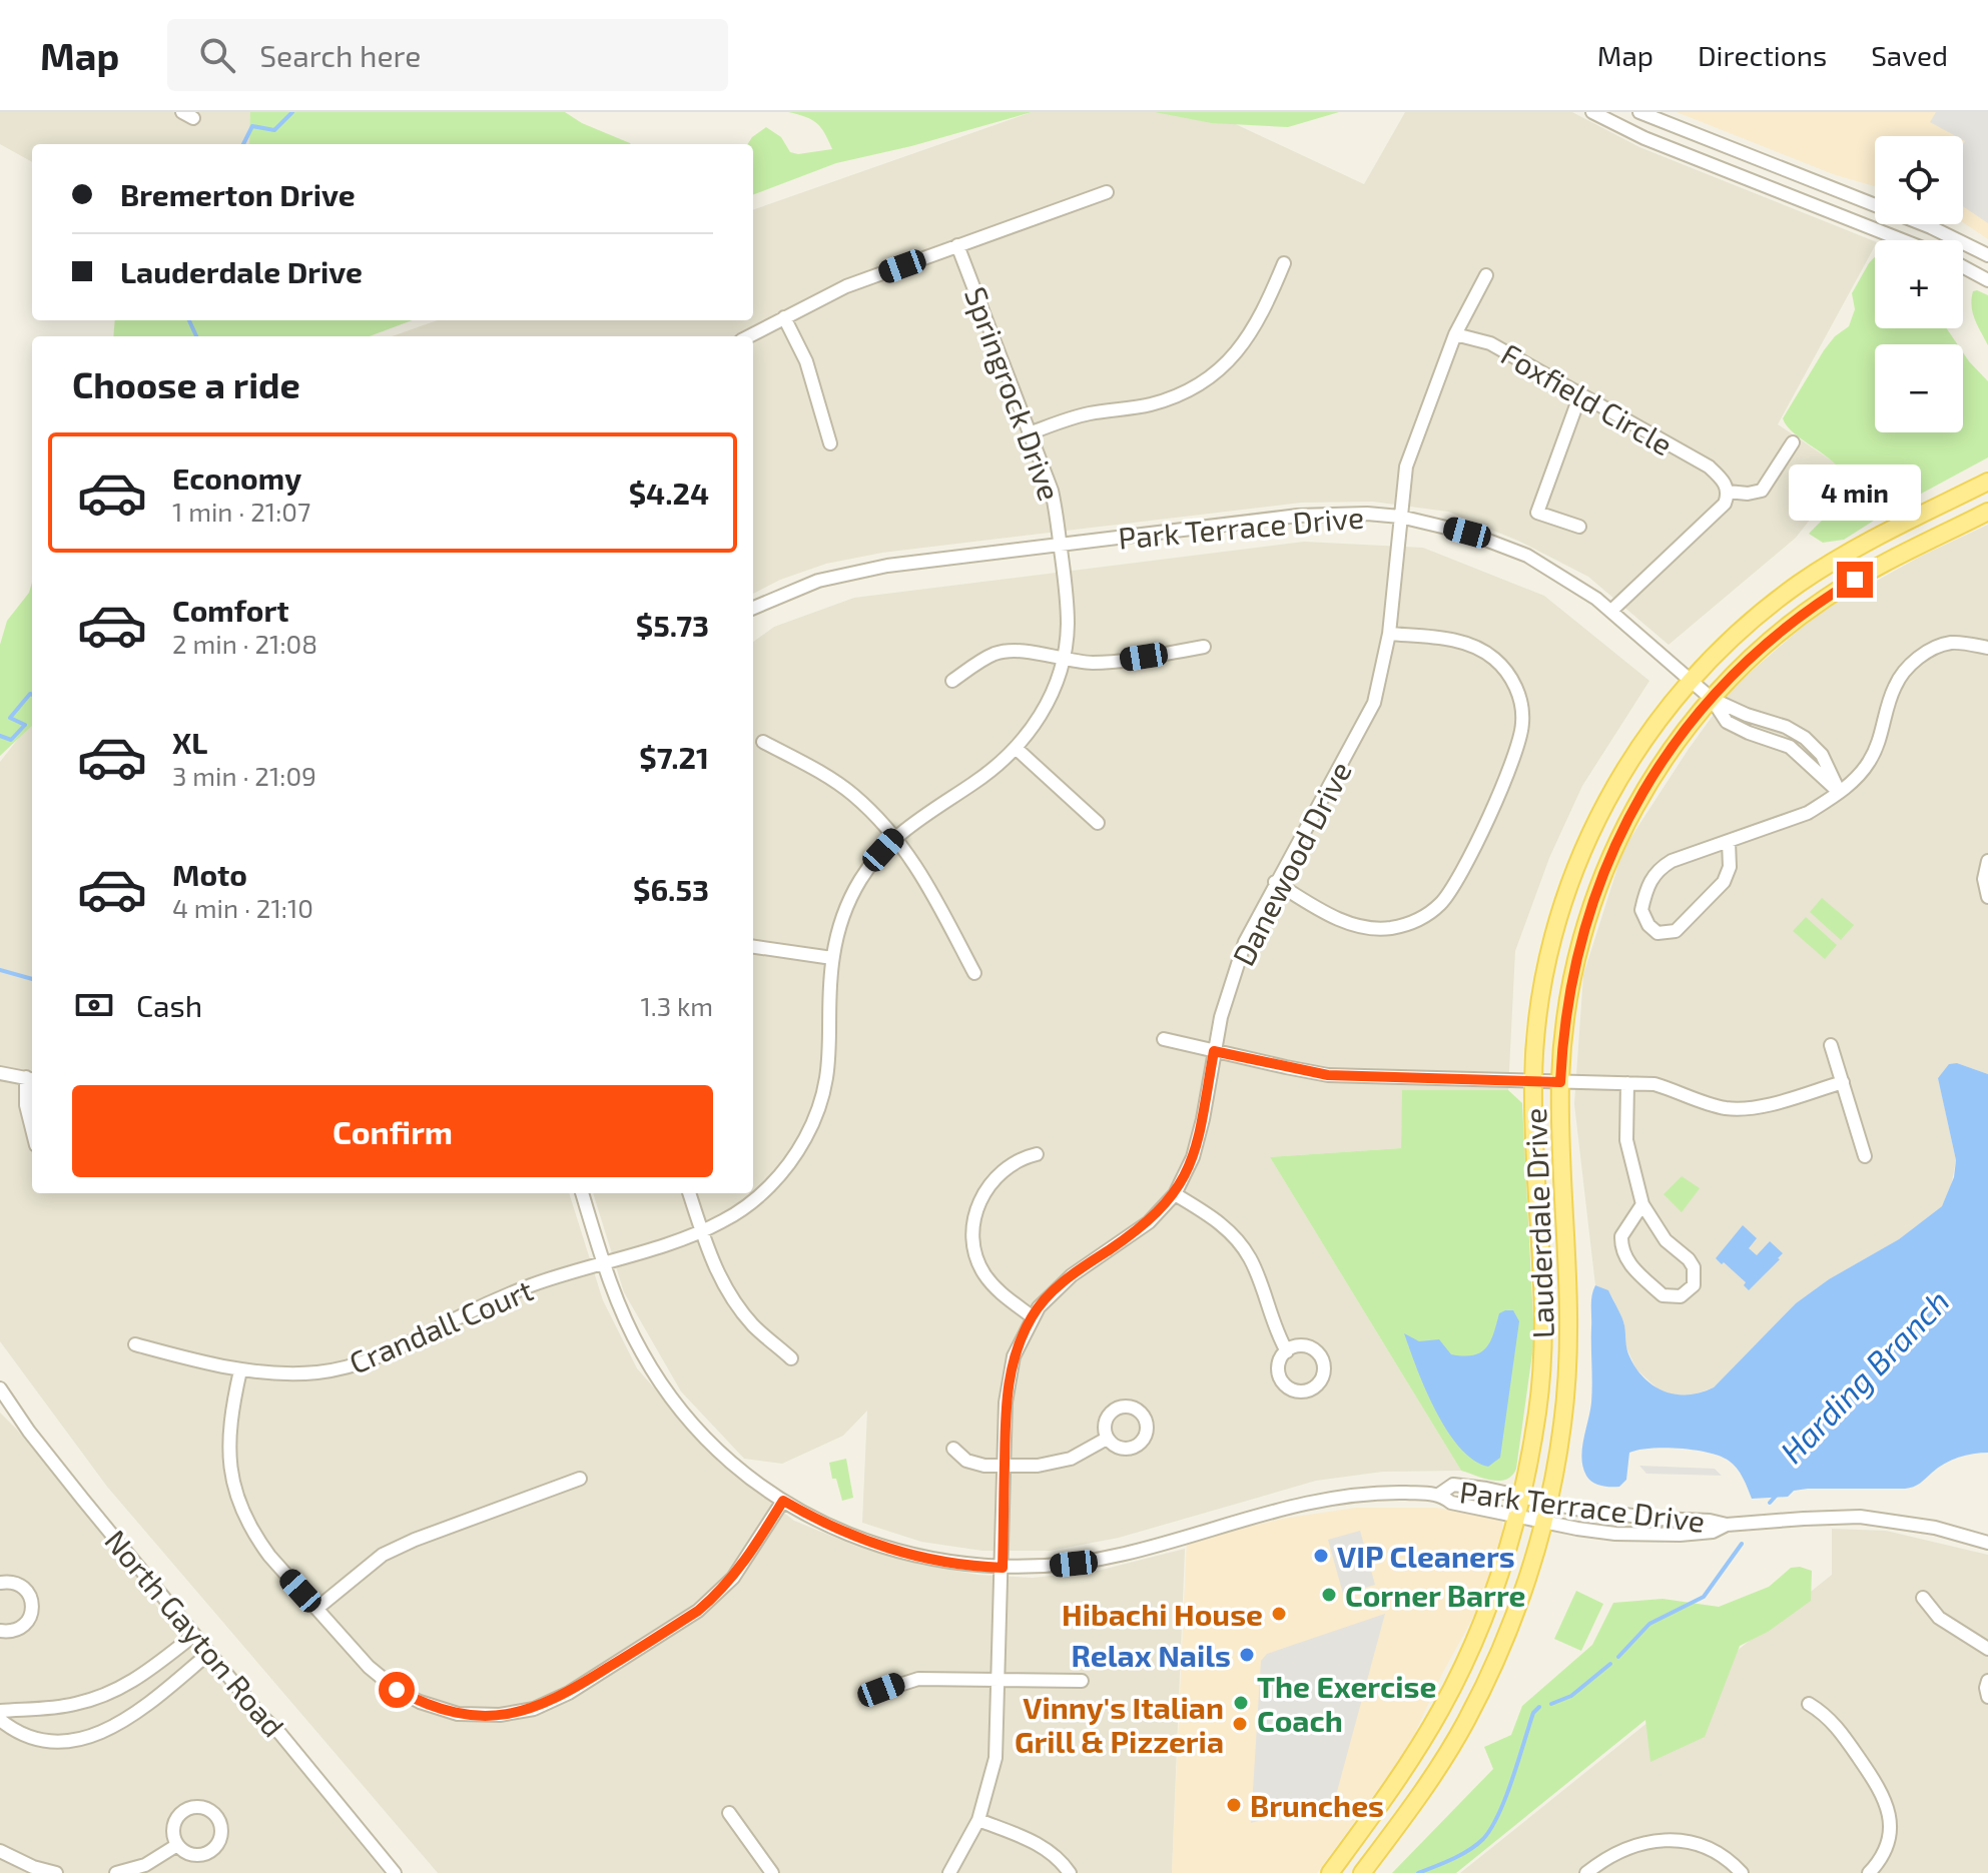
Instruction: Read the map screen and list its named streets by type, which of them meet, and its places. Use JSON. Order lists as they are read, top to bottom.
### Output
{
  "streets": {
    "main road": ["Lauderdale Drive"],
    "street": [
      "Springrock Drive",
      "Foxfield Circle",
      "Park Terrace Drive",
      "Danewood Drive",
      "Crandall Court",
      "North Gayton Road"
    ]
  },
  "crossings": [
    ["Springrock Drive", "Park Terrace Drive"],
    ["Springrock Drive", "Crandall Court"],
    ["Park Terrace Drive", "Danewood Drive"],
    ["Park Terrace Drive", "Lauderdale Drive"],
    ["Park Terrace Drive", "Crandall Court"]
  ],
  "water": ["Harding Branch"],
  "places": [
    "VIP Cleaners",
    "Corner Barre",
    "Hibachi House",
    "Relax Nails",
    "The Exercise Coach",
    "Vinny's Italian Grill & Pizzeria",
    "Brunches"
  ],
  "page": {
    "header": "Map",
    "search": "Search here",
    "nav": ["Map", "Directions", "Saved"],
    "map_buttons": ["+", "−"],
    "banner": ["Bremerton Drive", "Lauderdale Drive"],
    "heading": "Choose a ride",
    "list": [
      {
        "name": "Economy",
        "note": "1 min · 21:07",
        "value": "$4.24"
      },
      {
        "name": "Comfort",
        "note": "2 min · 21:08",
        "value": "$5.73"
      },
      {
        "name": "XL",
        "note": "3 min · 21:09",
        "value": "$7.21"
      },
      {
        "name": "Moto",
        "note": "4 min · 21:10",
        "value": "$6.53"
      }
    ],
    "bubble": "4 min",
    "pay": ["Cash", "1.3 km"],
    "buttons": "Confirm"
  }
}
